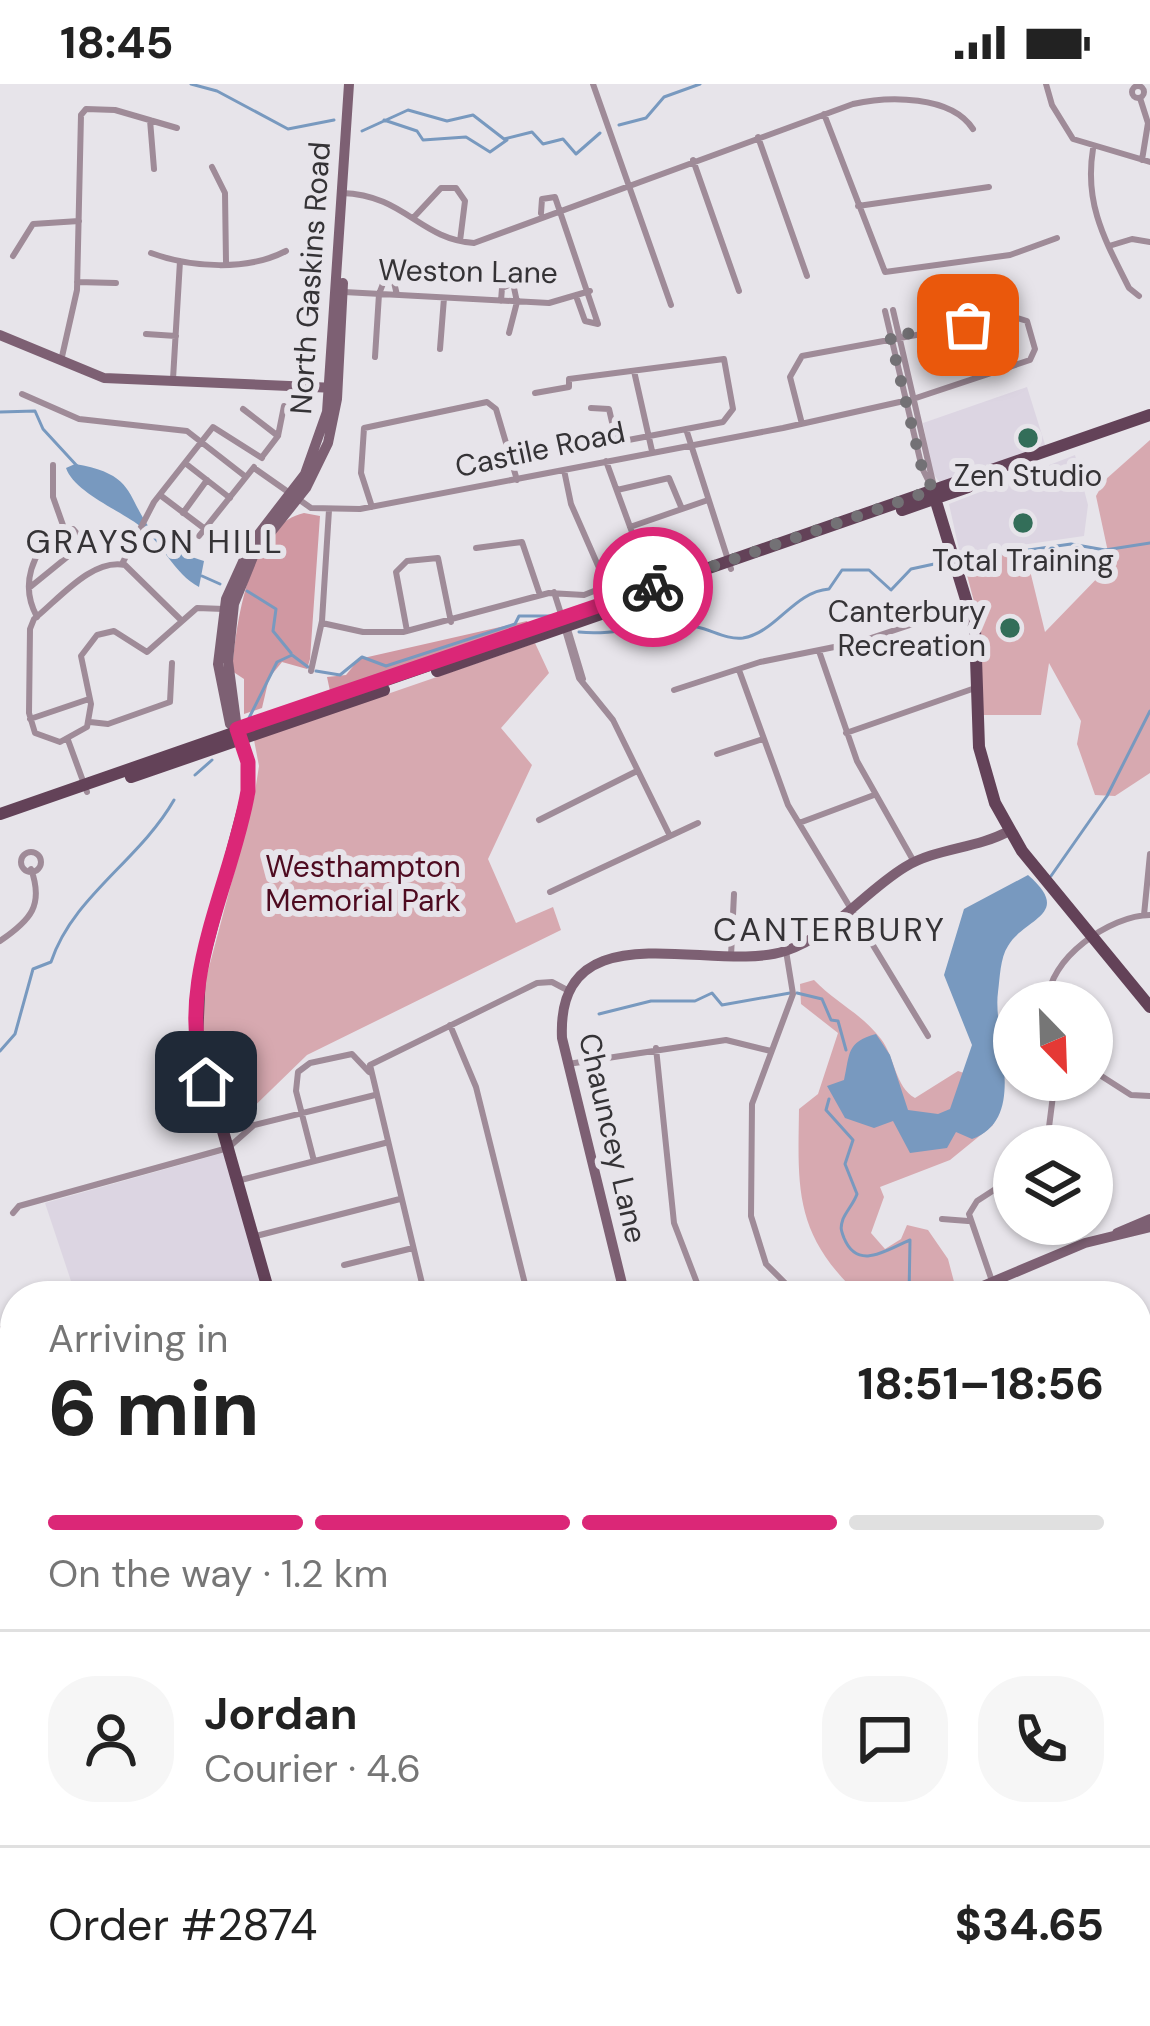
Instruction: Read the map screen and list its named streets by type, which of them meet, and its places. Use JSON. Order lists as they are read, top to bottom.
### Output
{
  "streets": {
    "main road": ["North Gaskins Road", "Chauncey Lane"],
    "street": ["Weston Lane", "Castile Road"]
  },
  "crossings": [
    ["Weston Lane", "North Gaskins Road"],
    ["North Gaskins Road", "Castile Road"]
  ],
  "districts": ["GRAYSON HILL", "CANTERBURY"],
  "parks": ["Westhampton Memorial Park"],
  "places": ["Zen Studio", "Total Training", "Canterbury Recreation"],
  "north": "bottom right",
  "page": {
    "status": "18:45",
    "heading": ["6 min", "Arriving in", "18:51–18:56"],
    "panel": [
      "Jordan",
      "Courier · 4.6",
      "Order #2874",
      "$34.65"
    ],
    "bar": "On the way · 1.2 km"
  }
}
